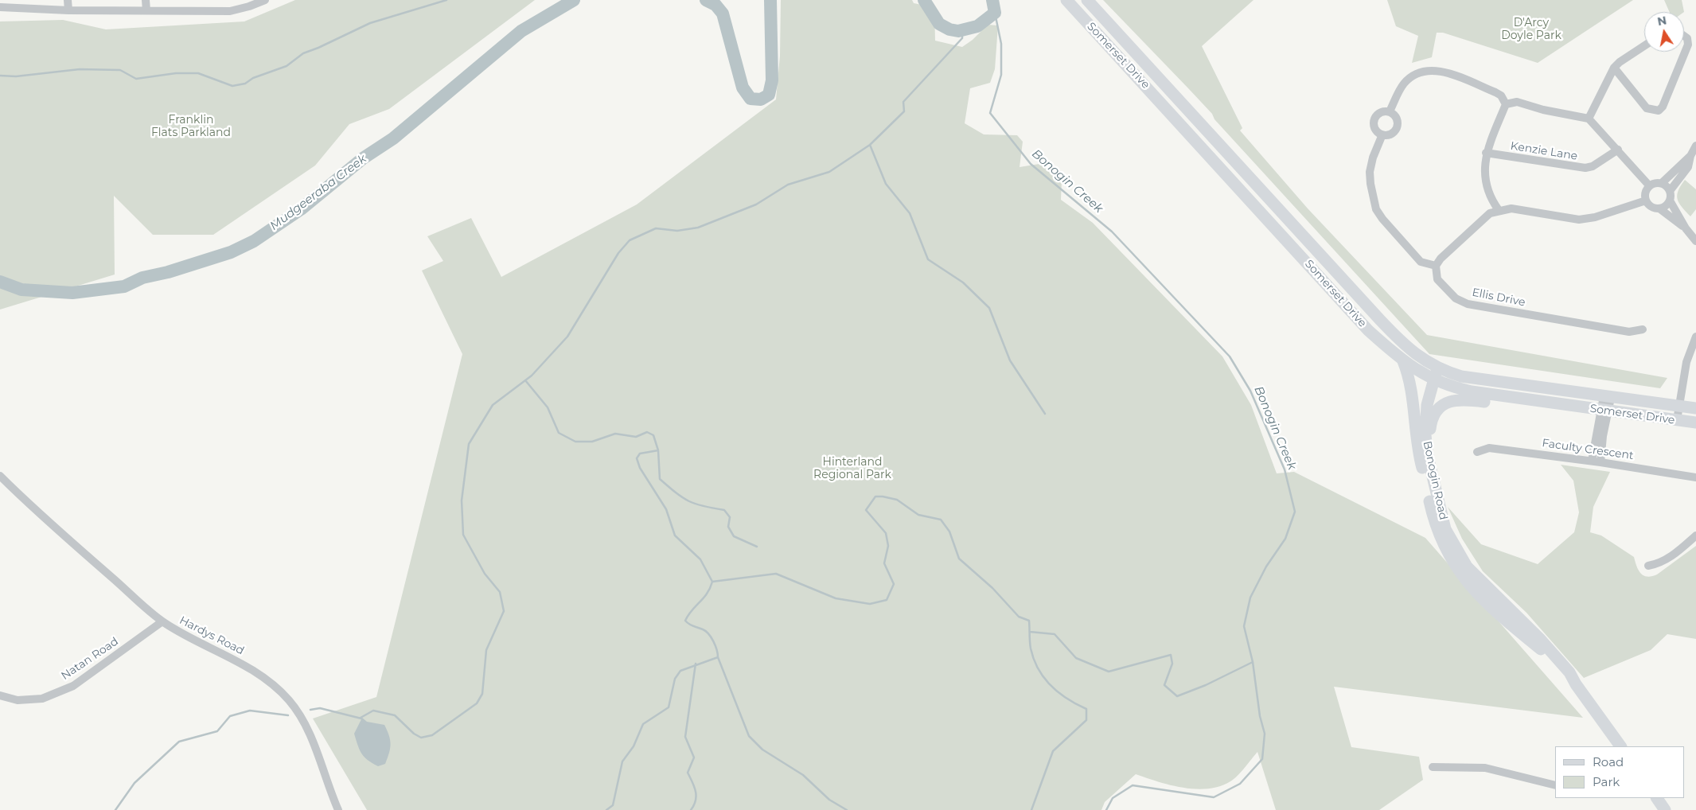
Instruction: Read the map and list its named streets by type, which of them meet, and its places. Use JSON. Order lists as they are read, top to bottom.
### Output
{
  "streets": {
    "main road": ["Somerset Drive", "Bonogin Road"],
    "street": [
      "Kenzie Lane",
      "Ellis Drive",
      "Faculty Crescent",
      "Hardys Road",
      "Natan Road"
    ]
  },
  "crossings": [
    ["Somerset Drive", "Bonogin Road"],
    ["Hardys Road", "Natan Road"]
  ],
  "water": ["Bonogin Creek", "Mudgeeraba Creek"],
  "parks": ["D'Arcy Doyle Park", "Franklin Flats Parkland", "Hinterland Regional Park"],
  "legend": ["Road", "Park"],
  "north": "top"
}
